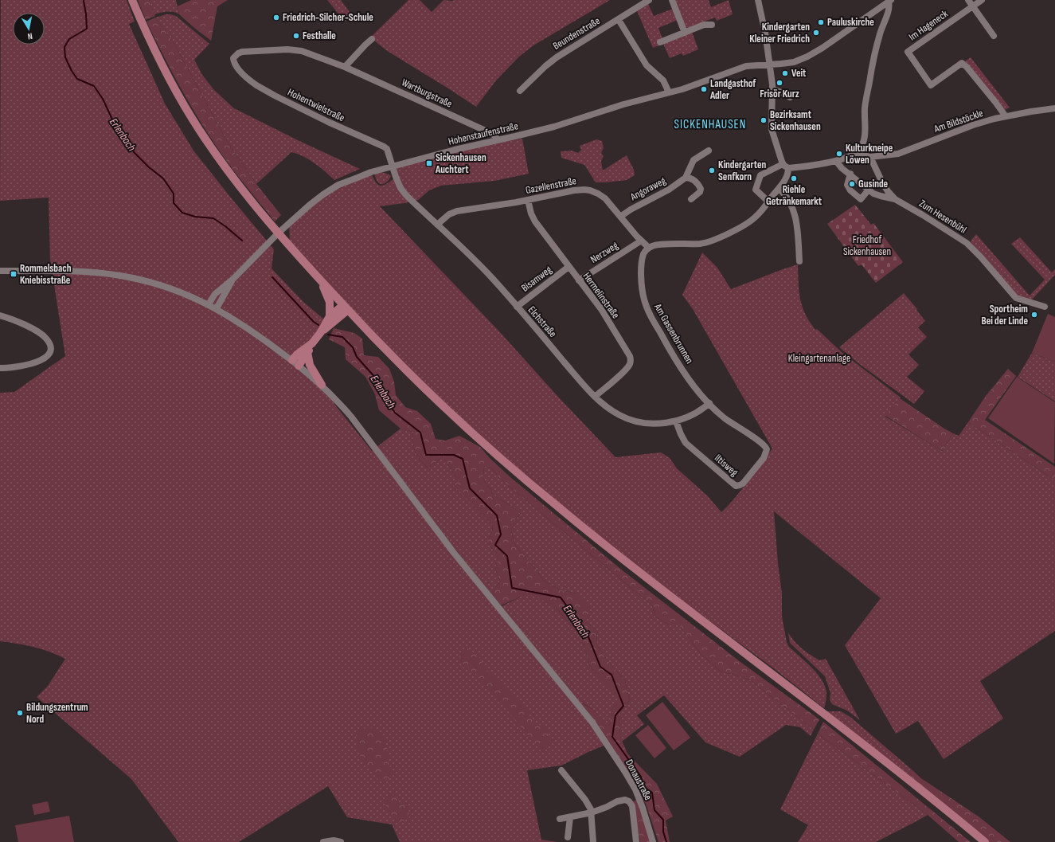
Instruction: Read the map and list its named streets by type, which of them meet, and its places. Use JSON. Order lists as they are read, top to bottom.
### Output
{
  "streets": {
    "street": [
      "Im Hageneck",
      "Beundenstraße",
      "Wartburgstraße",
      "Hohentwielstraße",
      "Am Bildstöckle",
      "Hohenstaufenstraße",
      "Gazellenstraße",
      "Angoraweg",
      "Zum Hesenbühl",
      "Nerzweg",
      "Bisamweg",
      "Hermelinstraße",
      "Elchstraße",
      "Am Gassenbrunnen",
      "Iltisweg",
      "Donaustraße"
    ]
  },
  "crossings": [
    ["Im Hageneck", "Am Bildstöckle"],
    ["Wartburgstraße", "Hohentwielstraße"],
    ["Wartburgstraße", "Hohenstaufenstraße"],
    ["Hohentwielstraße", "Hohenstaufenstraße"],
    ["Hohentwielstraße", "Elchstraße"],
    ["Am Bildstöckle", "Zum Hesenbühl"],
    ["Hohenstaufenstraße", "Elchstraße"],
    ["Hohenstaufenstraße", "Donaustraße"],
    ["Gazellenstraße", "Angoraweg"],
    ["Gazellenstraße", "Nerzweg"],
    ["Gazellenstraße", "Hermelinstraße"],
    ["Gazellenstraße", "Elchstraße"],
    ["Gazellenstraße", "Am Gassenbrunnen"],
    ["Nerzweg", "Hermelinstraße"],
    ["Bisamweg", "Hermelinstraße"],
    ["Bisamweg", "Elchstraße"],
    ["Hermelinstraße", "Elchstraße"],
    ["Elchstraße", "Am Gassenbrunnen"],
    ["Elchstraße", "Iltisweg"],
    ["Am Gassenbrunnen", "Iltisweg"]
  ],
  "districts": ["SICKENHAUSEN"],
  "water": ["Erlenbach"],
  "parks": ["Friedhof Sickenhausen", "Kleingartenanlage"],
  "places": {
    "other": [
      "Friedrich-Silcher-Schule",
      "Pauluskirche",
      "Kindergarten Kleiner Friedrich",
      "Festhalle",
      "Veit",
      "Frisör Kurz",
      "Landgasthof Adler",
      "Bezirksamt Sickenhausen",
      "Kulturkneipe Löwen",
      "Kindergarten Senfkorn",
      "Riehle Getränkemarkt",
      "Gusinde",
      "Sportheim Bei der Linde",
      "Bildungszentrum Nord"
    ],
    "transit": ["Sickenhausen Auchtert", "Rommelsbach Kniebisstraße"]
  },
  "north": "bottom"
}
